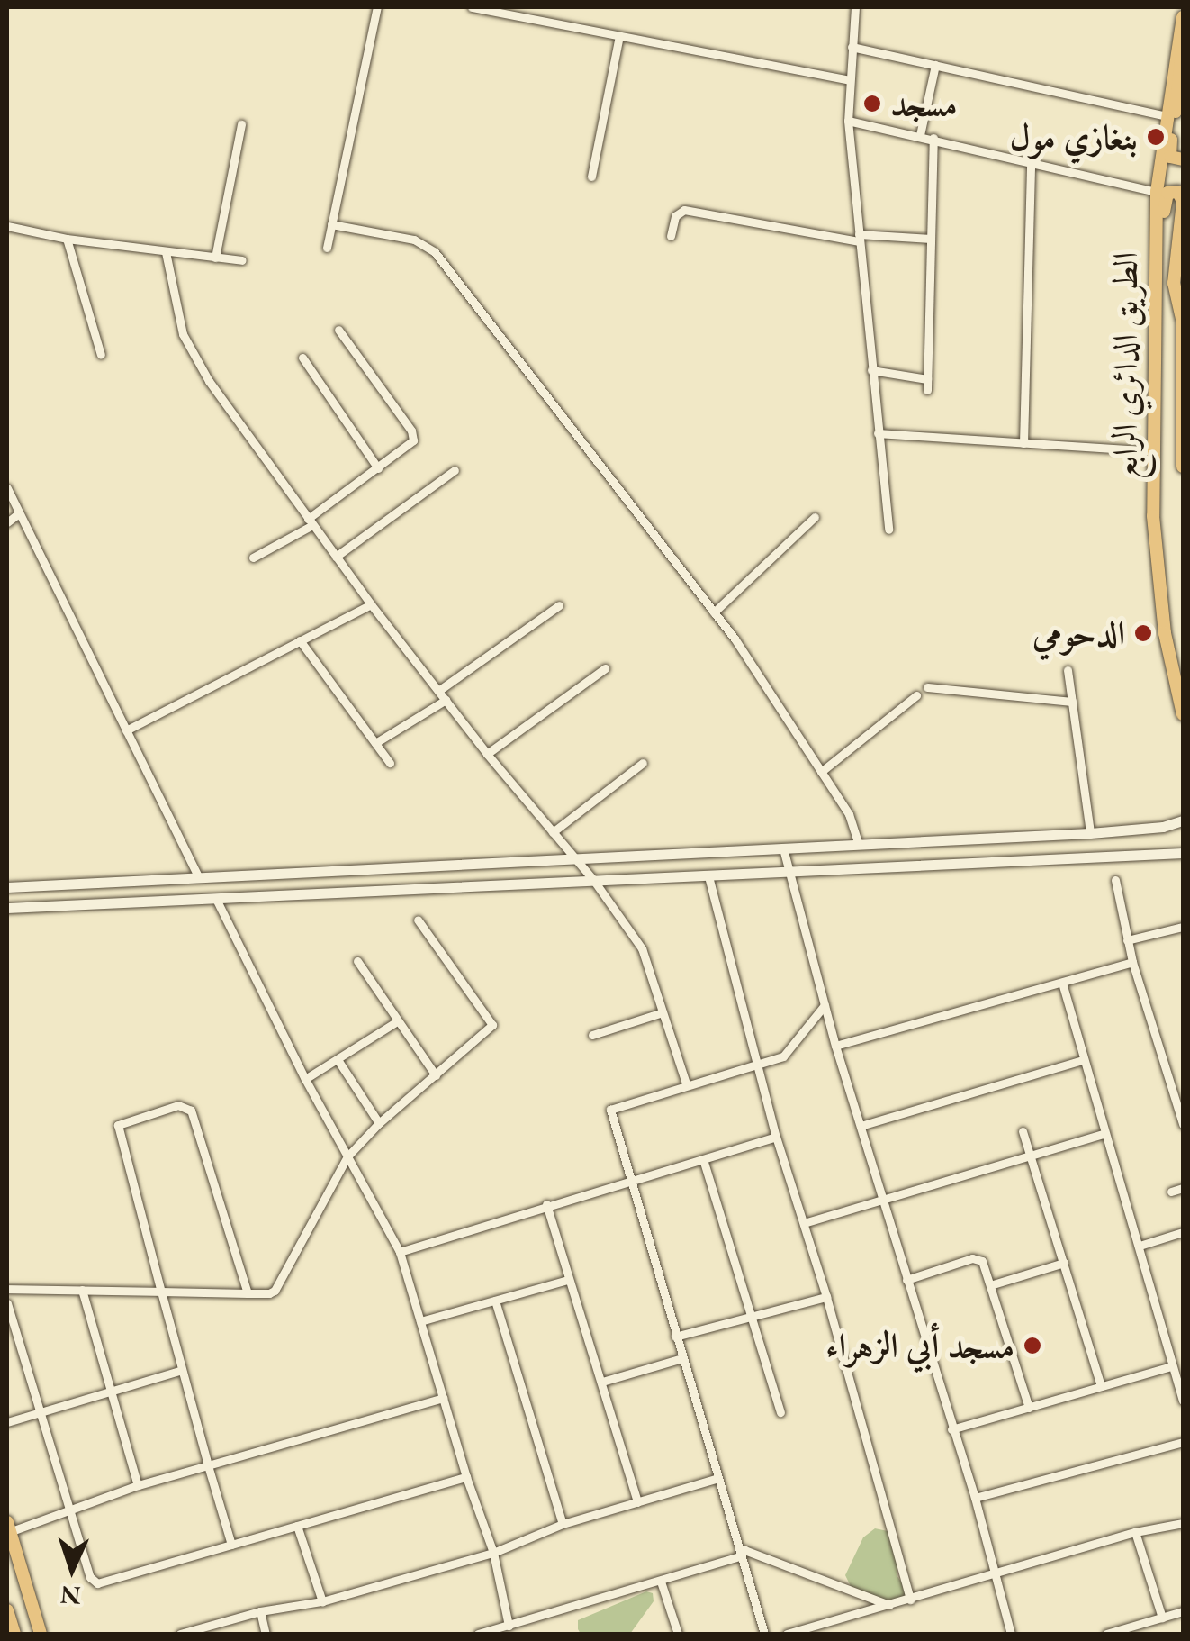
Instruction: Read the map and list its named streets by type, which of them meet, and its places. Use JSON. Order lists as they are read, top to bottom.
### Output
{
  "streets": {
    "main road": ["الطريق الدائري الرابع"]
  },
  "places": [
    "مسجد",
    "بنغازي مول",
    "الدحومي",
    "مسجد أبي الزهراء"
  ],
  "north": "bottom"
}
